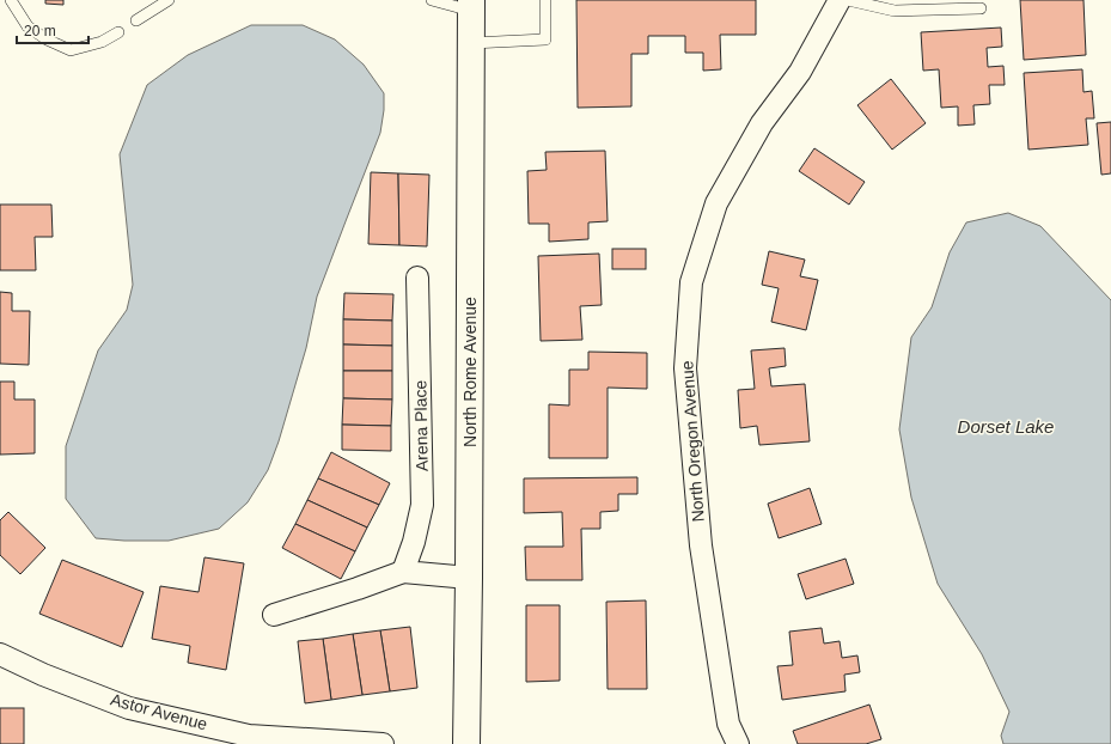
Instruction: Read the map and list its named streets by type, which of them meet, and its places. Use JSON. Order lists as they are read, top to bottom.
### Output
{
  "streets": {
    "street": [
      "North Rome Avenue",
      "Arena Place",
      "North Oregon Avenue",
      "Astor Avenue"
    ]
  },
  "water": ["Dorset Lake"],
  "scale_bar": "20 m"
}
